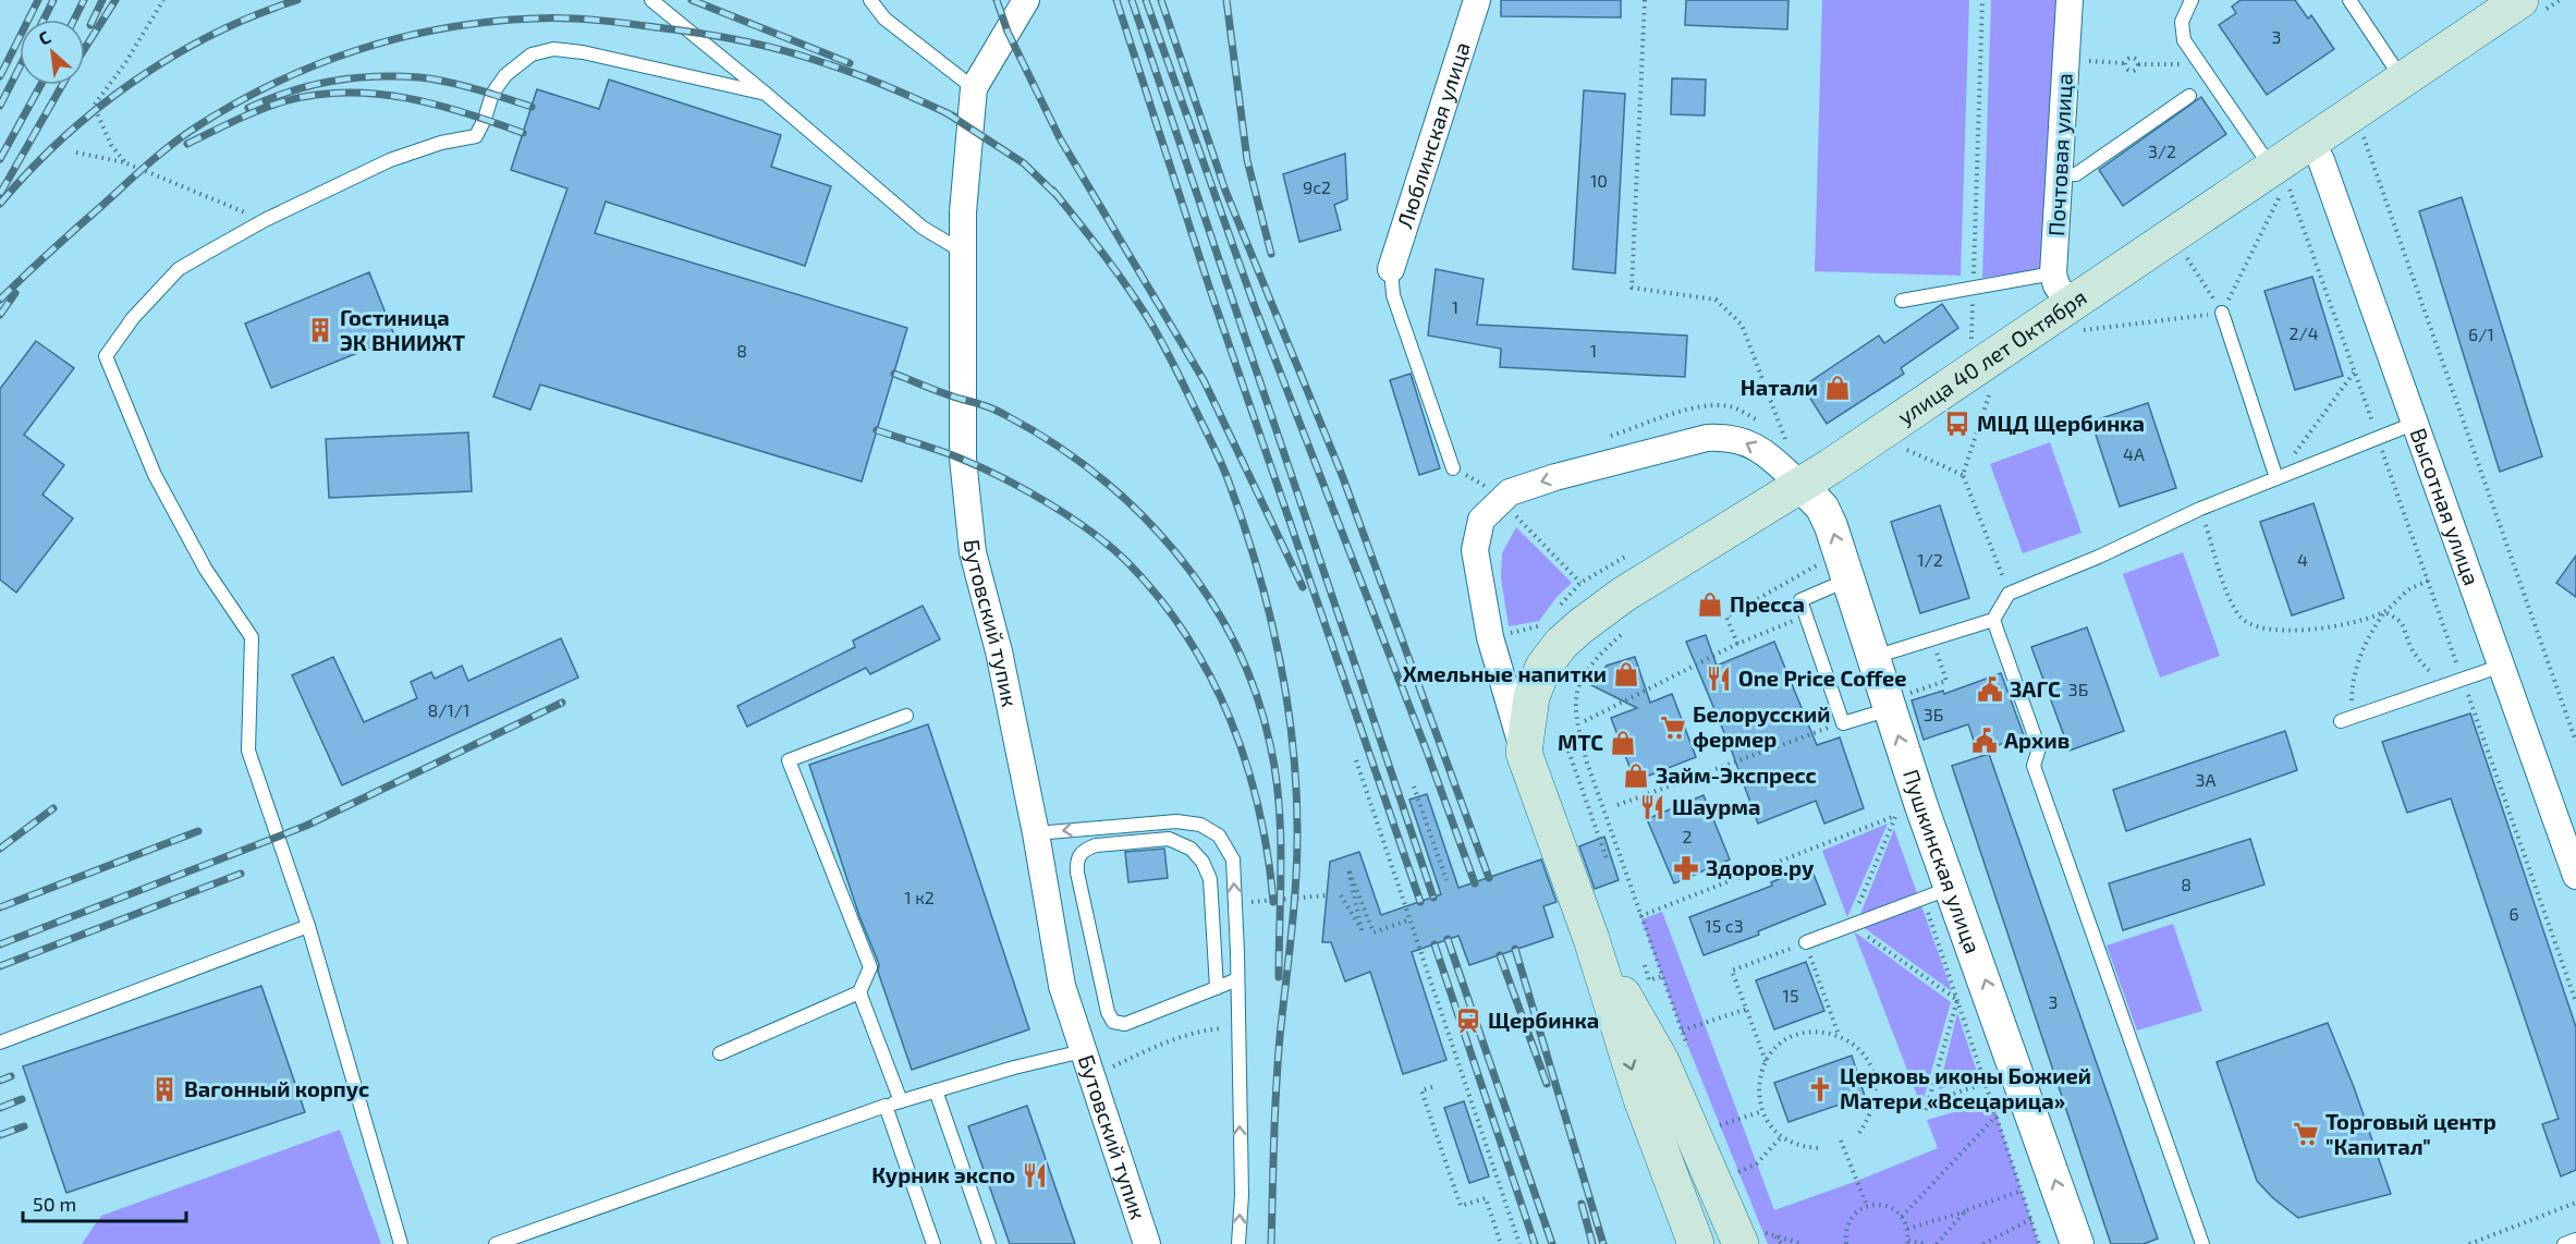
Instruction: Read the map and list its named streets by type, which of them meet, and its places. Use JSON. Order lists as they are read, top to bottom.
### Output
{
  "streets": {
    "main road": ["улица 40 лет Октября"],
    "street": [
      "Люблинская улица",
      "Почтовая улица",
      "Высотная улица",
      "Бутовский тупик",
      "Пушкинская улица"
    ]
  },
  "crossings": [
    ["улица 40 лет Октября", "Высотная улица"],
    ["улица 40 лет Октября", "Пушкинская улица"]
  ],
  "one_way": ["Пушкинская улица"],
  "places": {
    "building": ["Гостиница ЭК ВНИИЖТ", "Вагонный корпус"],
    "shop": [
      "Натали",
      "Пресса",
      "Хмельные напитки",
      "МТС",
      "Займ-Экспресс"
    ],
    "bus stop": ["МЦД Щербинка"],
    "restaurant": ["One Price Coffee", "Шаурма", "Курник экспо"],
    "public building": ["ЗАГС", "Архив"],
    "supermarket": ["Белорусский фермер", "Торговый центр \"Капитал\""],
    "pharmacy": ["Здоров.ру"],
    "station": ["Щербинка"],
    "church": ["Церковь иконы Божией Матери «Всецарица»"]
  },
  "house_numbers": [
    "3",
    "3/2",
    "10",
    "9с2",
    "1",
    "2/4",
    "6/1",
    "8",
    "1",
    "4А",
    "1/2",
    "4",
    "3Б",
    "8/1/1",
    "3Б",
    "3А",
    "2",
    "8",
    "1 к2",
    "6",
    "15 с3",
    "15",
    "3"
  ],
  "scale_bar": "50 m",
  "north": "top left"
}
